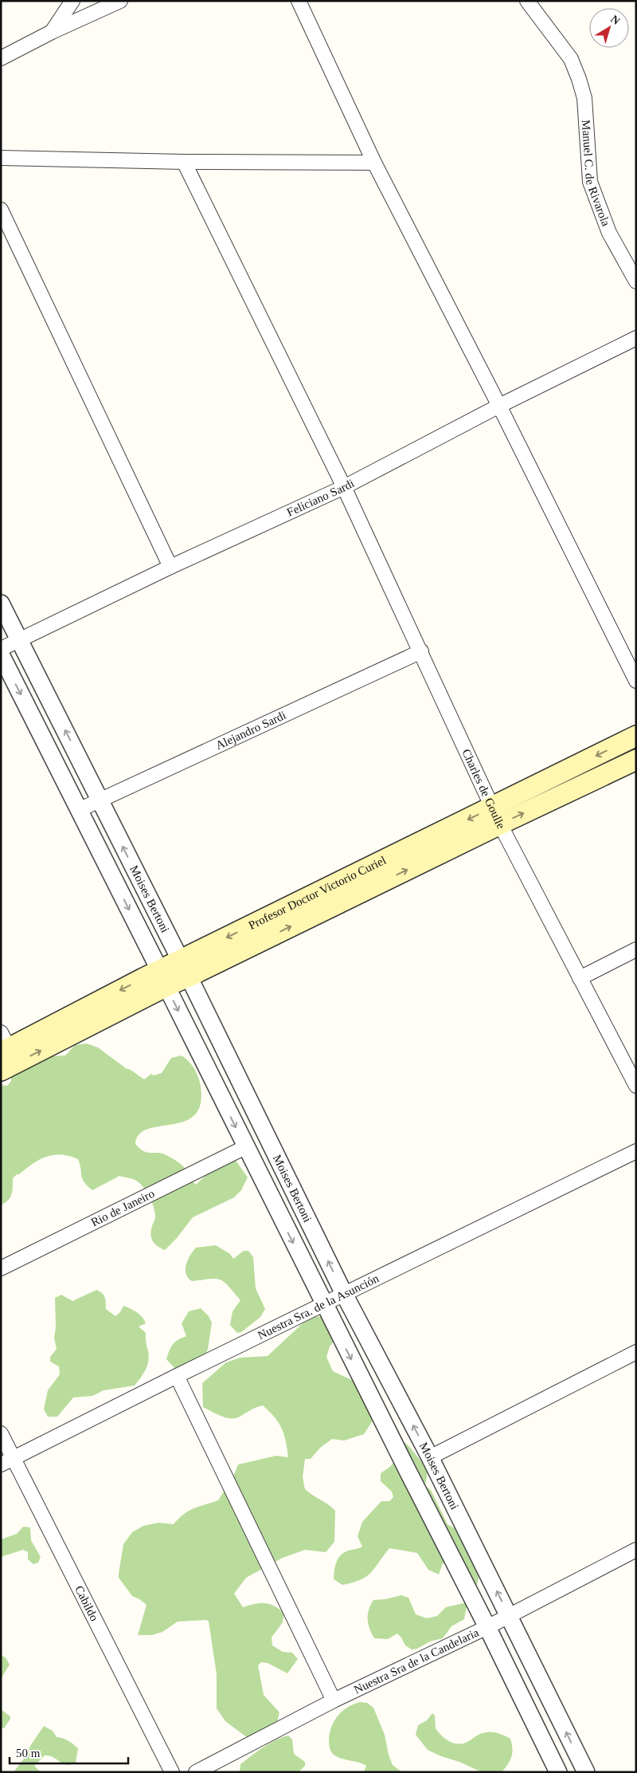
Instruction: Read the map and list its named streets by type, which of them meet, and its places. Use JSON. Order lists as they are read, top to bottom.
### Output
{
  "streets": {
    "main road": ["Profesor Doctor Victorio Curiel"],
    "street": [
      "Manuel C. de Rivarola",
      "Feliciano Sardi",
      "Alejandro Sardi",
      "Charles de Goulle",
      "Moises Bertoni",
      "Rio de Janeiro",
      "Nuestra Sra. de la Asunción",
      "Cabildo",
      "Nuestra Sra de la Candelaria"
    ]
  },
  "crossings": [
    ["Feliciano Sardi", "Charles de Goulle"],
    ["Feliciano Sardi", "Moises Bertoni"],
    ["Alejandro Sardi", "Charles de Goulle"],
    ["Alejandro Sardi", "Moises Bertoni"],
    ["Charles de Goulle", "Profesor Doctor Victorio Curiel"],
    ["Profesor Doctor Victorio Curiel", "Moises Bertoni"],
    ["Moises Bertoni", "Rio de Janeiro"],
    ["Moises Bertoni", "Nuestra Sra. de la Asunción"],
    ["Moises Bertoni", "Nuestra Sra de la Candelaria"],
    ["Nuestra Sra. de la Asunción", "Cabildo"]
  ],
  "scale_bar": "50 m",
  "north": "top right"
}
